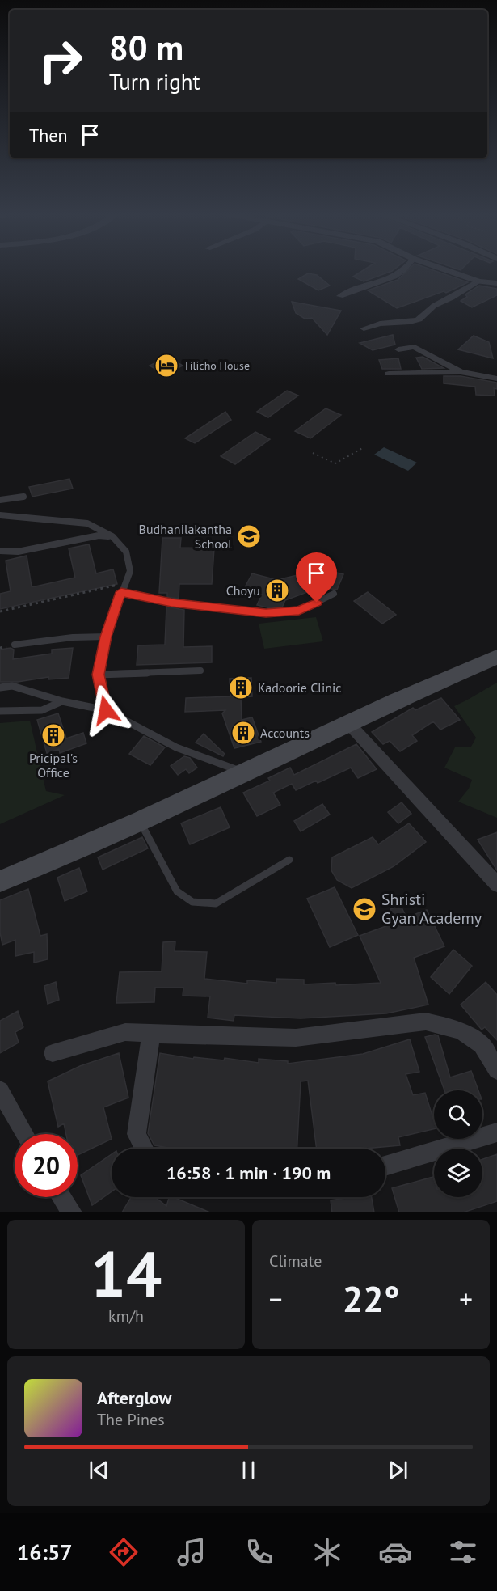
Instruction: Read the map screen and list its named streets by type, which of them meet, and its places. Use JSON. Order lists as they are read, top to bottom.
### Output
{
  "places": {
    "hotel": ["Tilicho House"],
    "school or university": ["Budhanilakantha School", "Shristi Gyan Academy"],
    "building": [
      "Choyu",
      "Kadoorie Clinic",
      "Accounts",
      "Pricipal's Office"
    ]
  },
  "page": {
    "turn": ["80 m", "Turn right"],
    "then": "Then",
    "limit": "20",
    "trip": "16:58 · 1 min · 190 m",
    "tile": [
      ["14", "km/h"],
      "Climate"
    ],
    "heat": ["−", "22°", "+"],
    "song": ["Afterglow", "The Pines"],
    "tabs": "16:57"
  }
}
